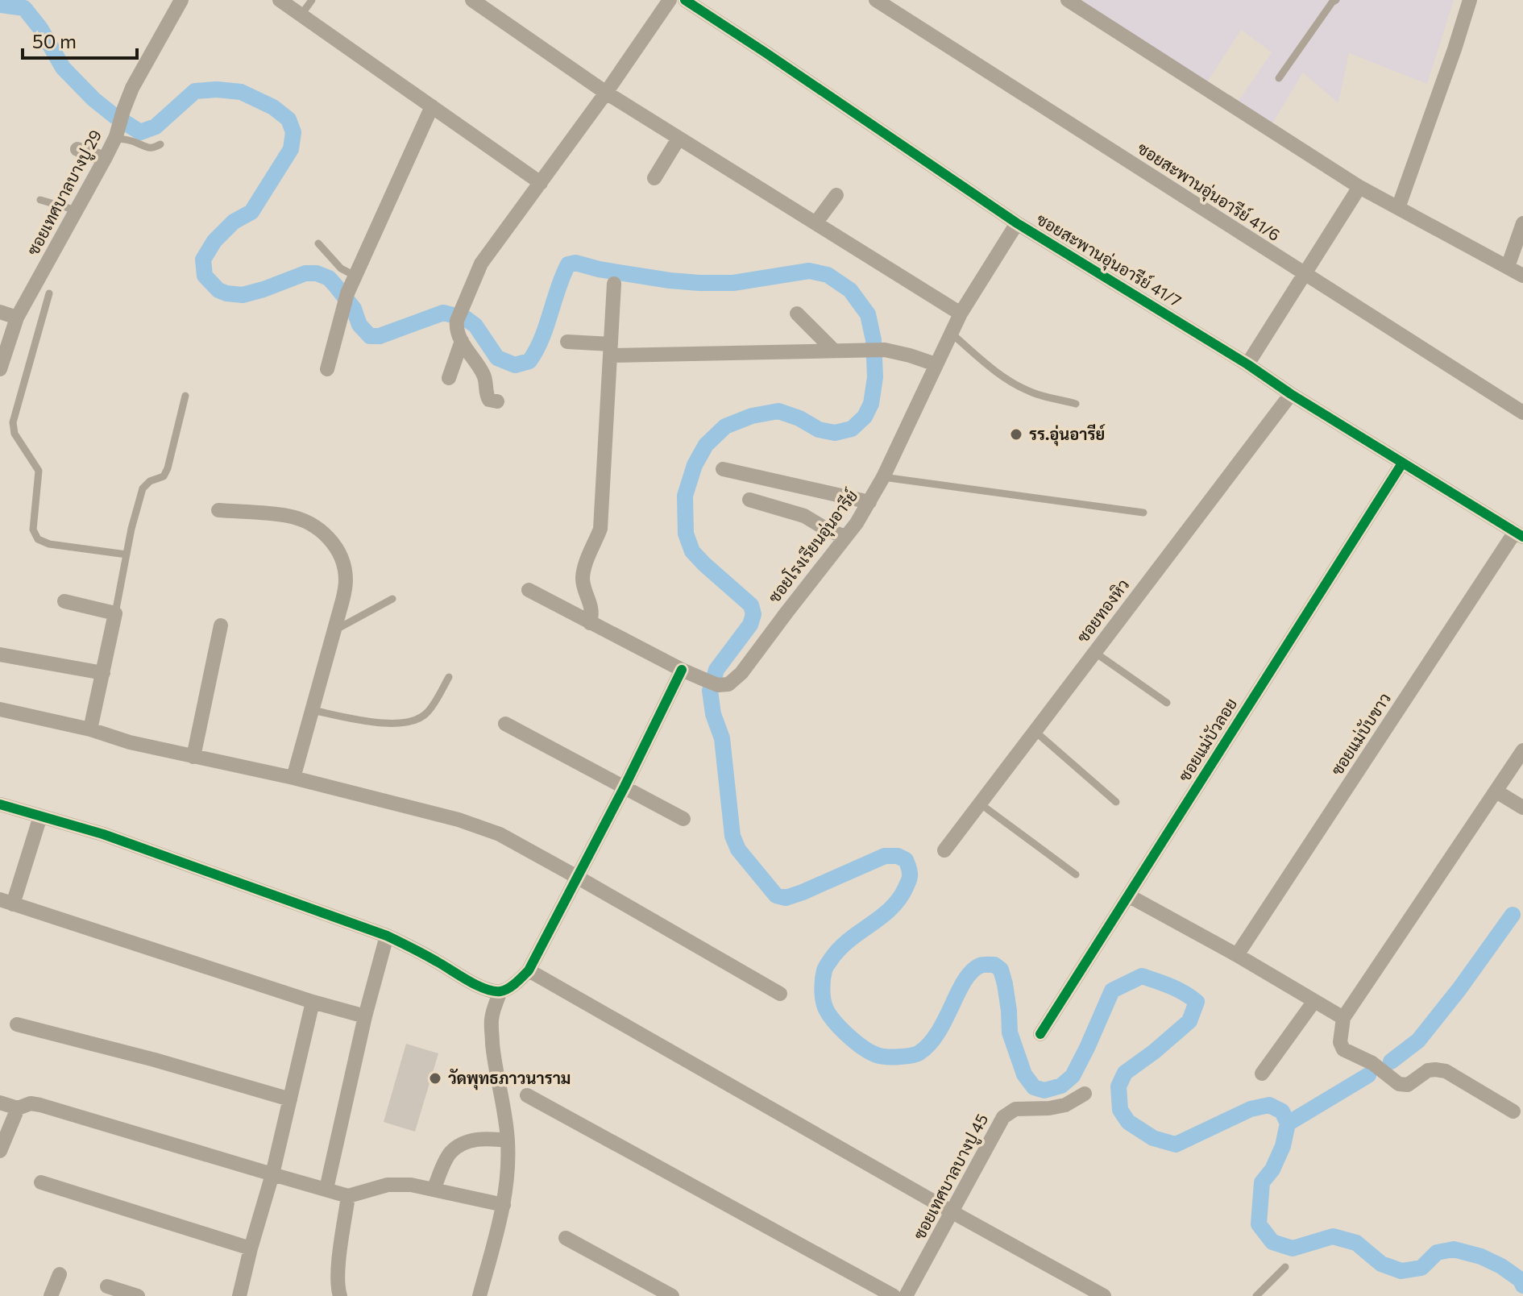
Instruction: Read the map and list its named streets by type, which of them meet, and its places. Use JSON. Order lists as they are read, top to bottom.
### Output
{
  "streets": {
    "street": [
      "ซอยสะพานอุ่นอารีย์ 41/6",
      "ซอยเทศบาลบางปู 29",
      "ซอยสะพานอุ่นอารีย์ 41/7",
      "ซอยโรงเรียนอุ่นอารีย์",
      "ซอยทองหิว",
      "ซอยแม่บับขาว",
      "ซอยแม่บัวลอย",
      "ซอยเทศบาลบางปู 45"
    ]
  },
  "crossings": [
    ["ซอยสะพานอุ่นอารีย์ 41/7", "ซอยโรงเรียนอุ่นอารีย์"],
    ["ซอยสะพานอุ่นอารีย์ 41/7", "ซอยทองหิว"],
    ["ซอยสะพานอุ่นอารีย์ 41/7", "ซอยแม่บับขาว"],
    ["ซอยสะพานอุ่นอารีย์ 41/7", "ซอยแม่บัวลอย"]
  ],
  "places": ["รร.อุ่นอารีย์", "วัดพุทธภาวนาราม"],
  "scale_bar": "50 m"
}
